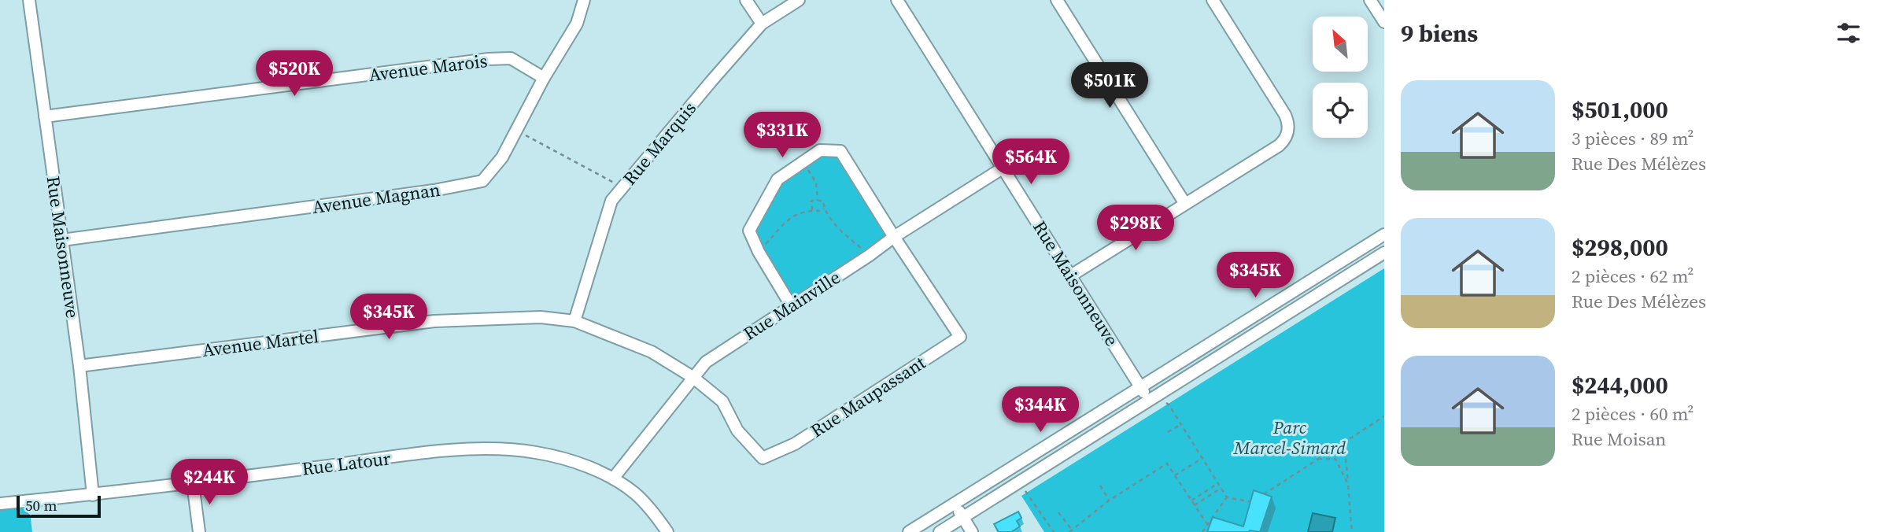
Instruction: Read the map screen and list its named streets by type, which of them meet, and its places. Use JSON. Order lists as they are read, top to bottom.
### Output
{
  "streets": {
    "street": [
      "Avenue Marois",
      "Rue Marquis",
      "Avenue Magnan",
      "Rue Maisonneuve",
      "Rue Mainville",
      "Avenue Martel",
      "Rue Maupassant",
      "Rue Latour"
    ]
  },
  "crossings": [
    ["Avenue Marois", "Avenue Magnan"],
    ["Avenue Marois", "Rue Maisonneuve"],
    ["Rue Marquis", "Avenue Martel"],
    ["Avenue Magnan", "Rue Maisonneuve"],
    ["Rue Maisonneuve", "Rue Mainville"],
    ["Rue Maisonneuve", "Avenue Martel"],
    ["Rue Maisonneuve", "Rue Latour"],
    ["Rue Mainville", "Avenue Martel"],
    ["Rue Mainville", "Rue Maupassant"],
    ["Rue Mainville", "Rue Latour"],
    ["Avenue Martel", "Rue Maupassant"]
  ],
  "parks": ["Parc Marcel-Simard"],
  "scale_bar": "50 m",
  "north": "top left",
  "page": {
    "heading": "9 biens",
    "price": [
      "$520K",
      "$501K",
      "$331K",
      "$564K",
      "$298K",
      "$345K",
      "$345K",
      "$344K",
      "$244K"
    ],
    "list": [
      {
        "name": "$501,000",
        "note": "3 pièces · 89 m² · Rue Des Mélèzes"
      },
      {
        "name": "$298,000",
        "note": "2 pièces · 62 m² · Rue Des Mélèzes"
      },
      {
        "name": "$244,000",
        "note": "2 pièces · 60 m² · Rue Moisan"
      }
    ],
    "scale": "50 m"
  }
}
